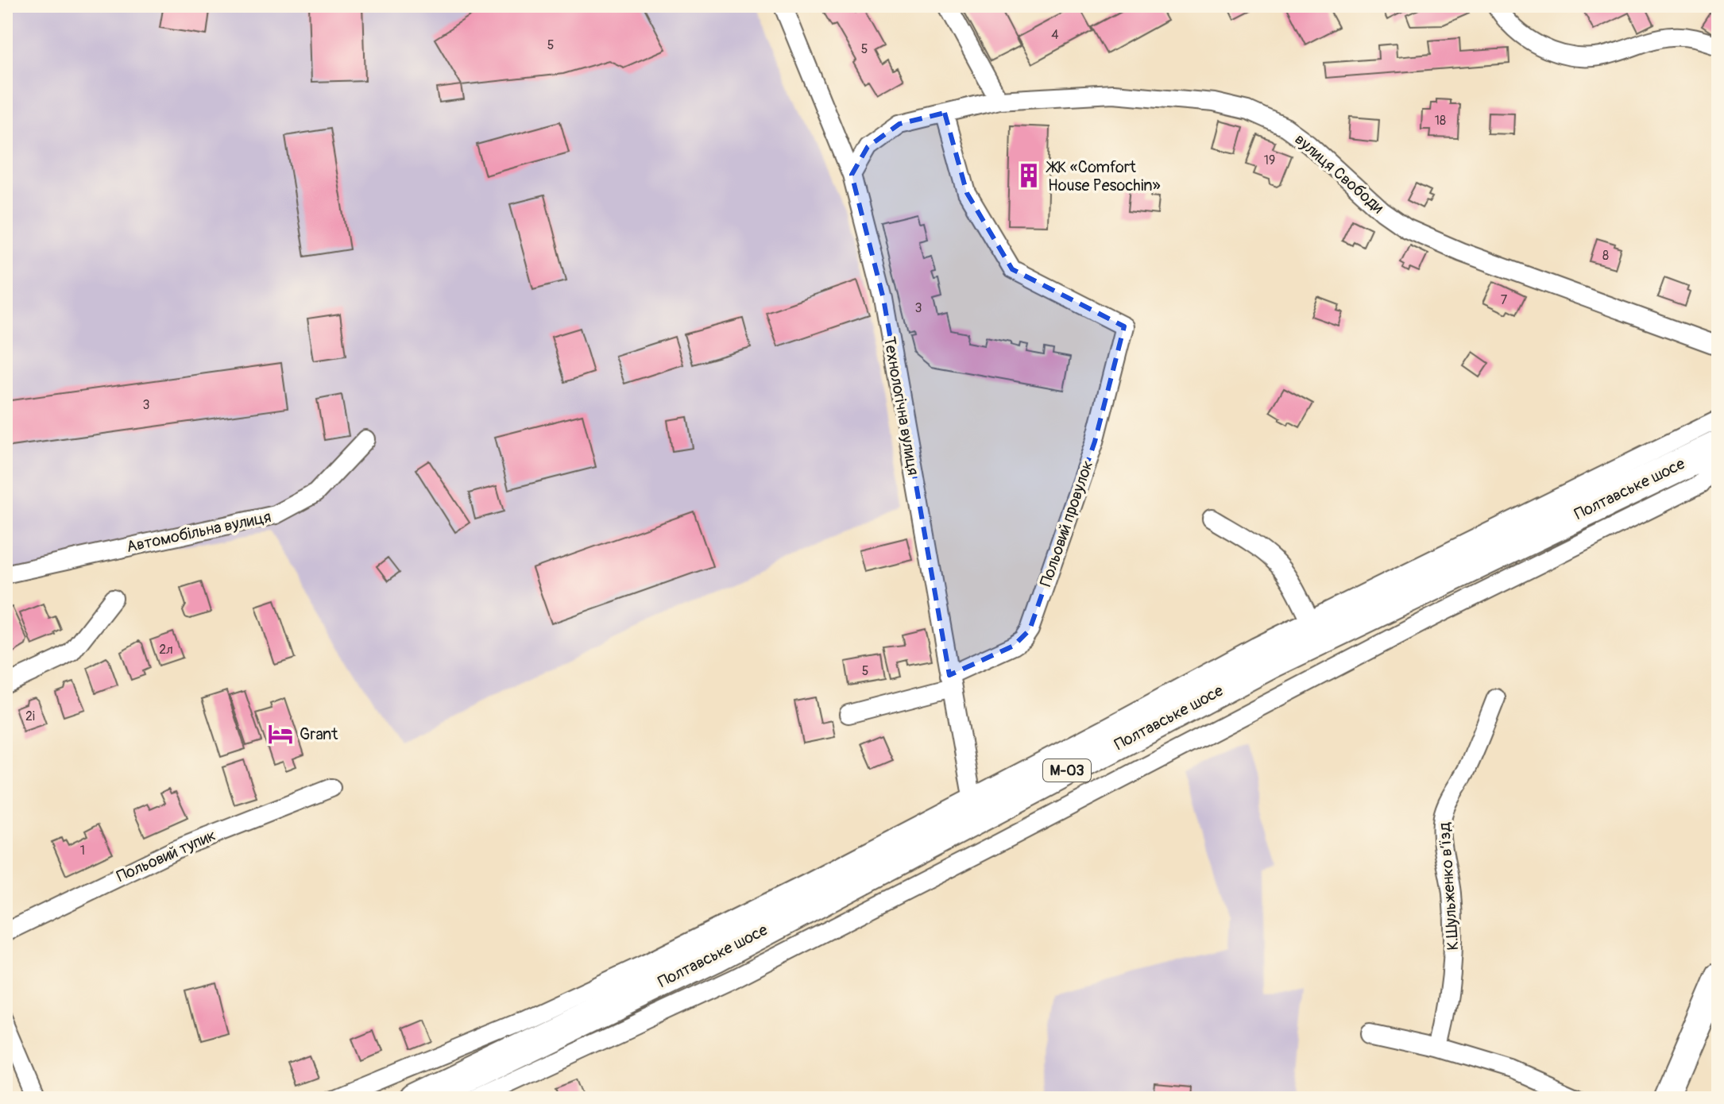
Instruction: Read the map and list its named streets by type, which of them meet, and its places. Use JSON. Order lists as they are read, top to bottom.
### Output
{
  "streets": {
    "highway": ["Полтавське шосе", "М-03"],
    "street": [
      "вулиця Свободи",
      "Технологічна вулиця",
      "Польовий провулок",
      "Автомобільна вулиця",
      "Польовий тупик",
      "К.Шульженко в’їзд"
    ]
  },
  "crossings": [
    ["вулиця Свободи", "Технологічна вулиця"],
    ["вулиця Свободи", "Польовий провулок"],
    ["Технологічна вулиця", "Полтавське шосе"],
    ["Технологічна вулиця", "Польовий провулок"]
  ],
  "places": {
    "building": ["ЖК «Comfort House Pesochin»"],
    "hotel": ["Grant"]
  },
  "house_numbers": [
    "4",
    "5",
    "5",
    "18",
    "19",
    "8",
    "7",
    "3",
    "3",
    "2л",
    "5",
    "2і",
    "1"
  ]
}
